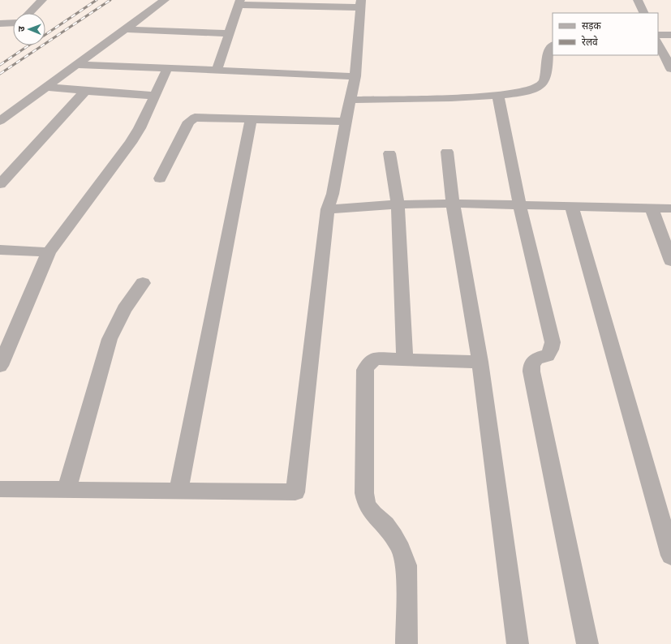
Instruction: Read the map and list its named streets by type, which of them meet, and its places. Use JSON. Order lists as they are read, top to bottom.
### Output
{
  "legend": ["सड़क", "रेलवे"],
  "north": "left"
}
